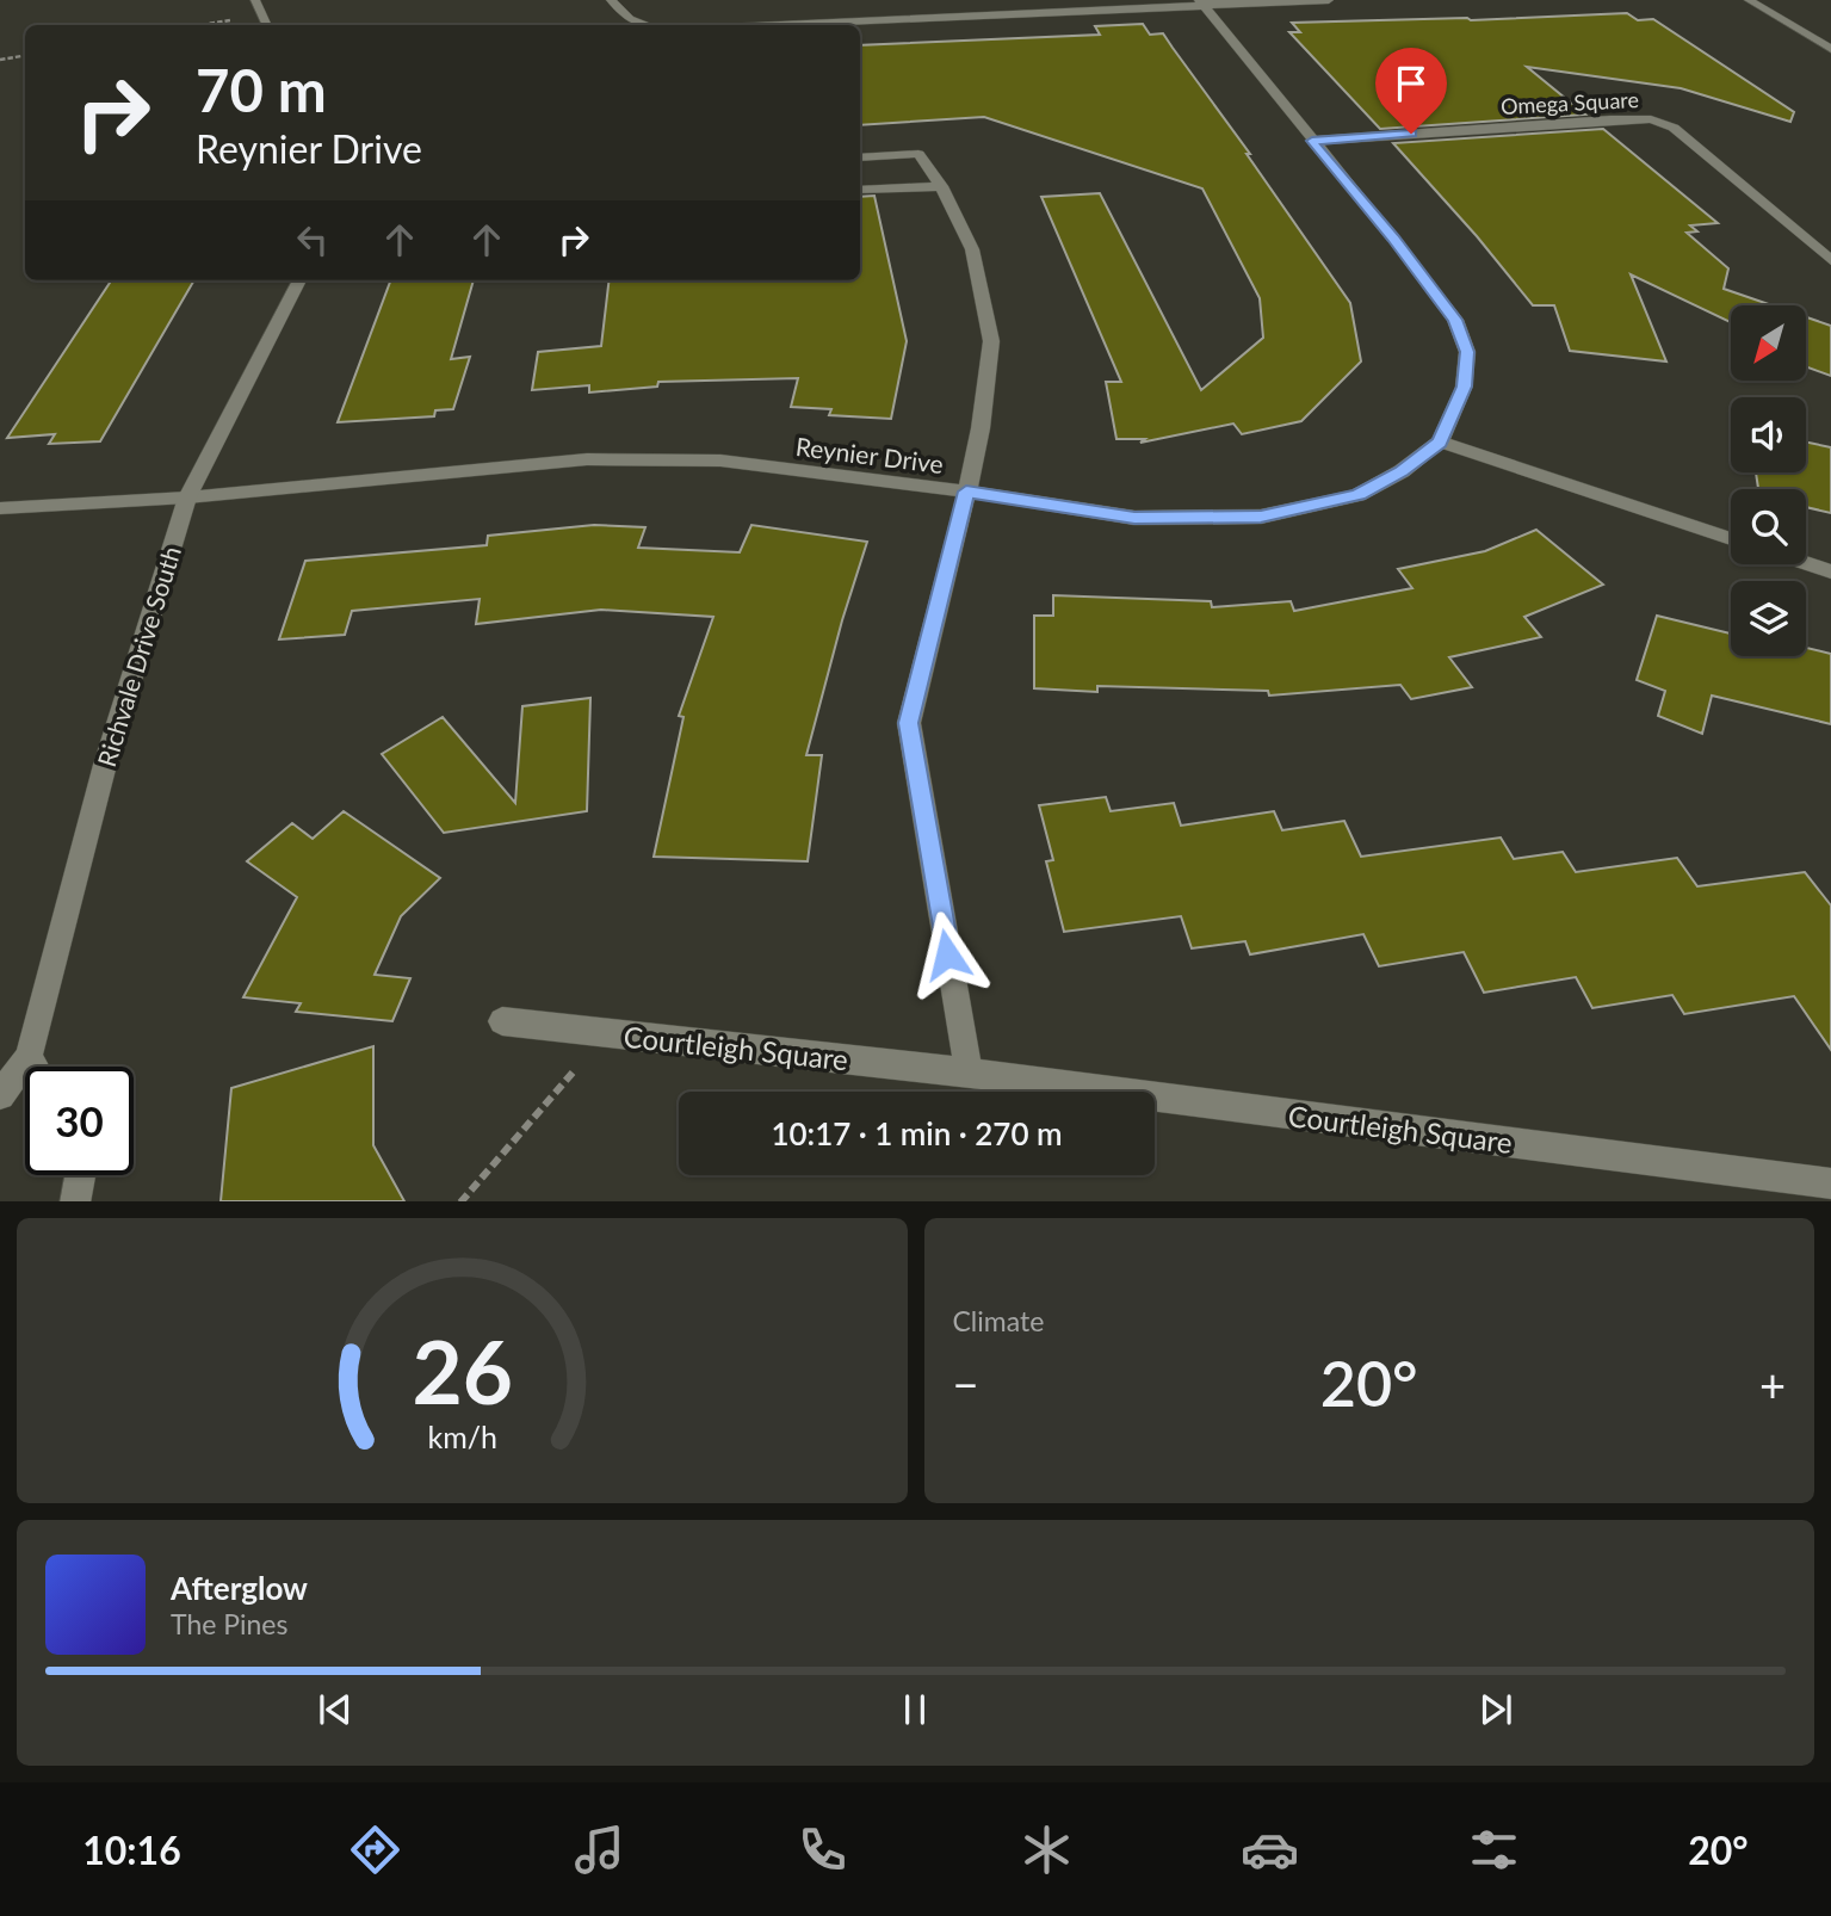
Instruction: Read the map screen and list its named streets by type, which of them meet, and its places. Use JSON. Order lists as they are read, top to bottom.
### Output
{
  "streets": {
    "street": [
      "Omega Square",
      "Reynier Drive",
      "Richvale Drive South",
      "Courtleigh Square"
    ]
  },
  "crossings": [
    ["Omega Square", "Reynier Drive"],
    ["Reynier Drive", "Richvale Drive South"]
  ],
  "north": "bottom left",
  "page": {
    "turn": ["70 m", "Reynier Drive"],
    "limit": "30",
    "trip": "10:17 · 1 min · 270 m",
    "tile": "Climate",
    "heat": ["−", "20°", "+"],
    "song": ["Afterglow", "The Pines"],
    "tabs": ["10:16", "20°"],
    "gauge": ["26", "km/h"]
  }
}
